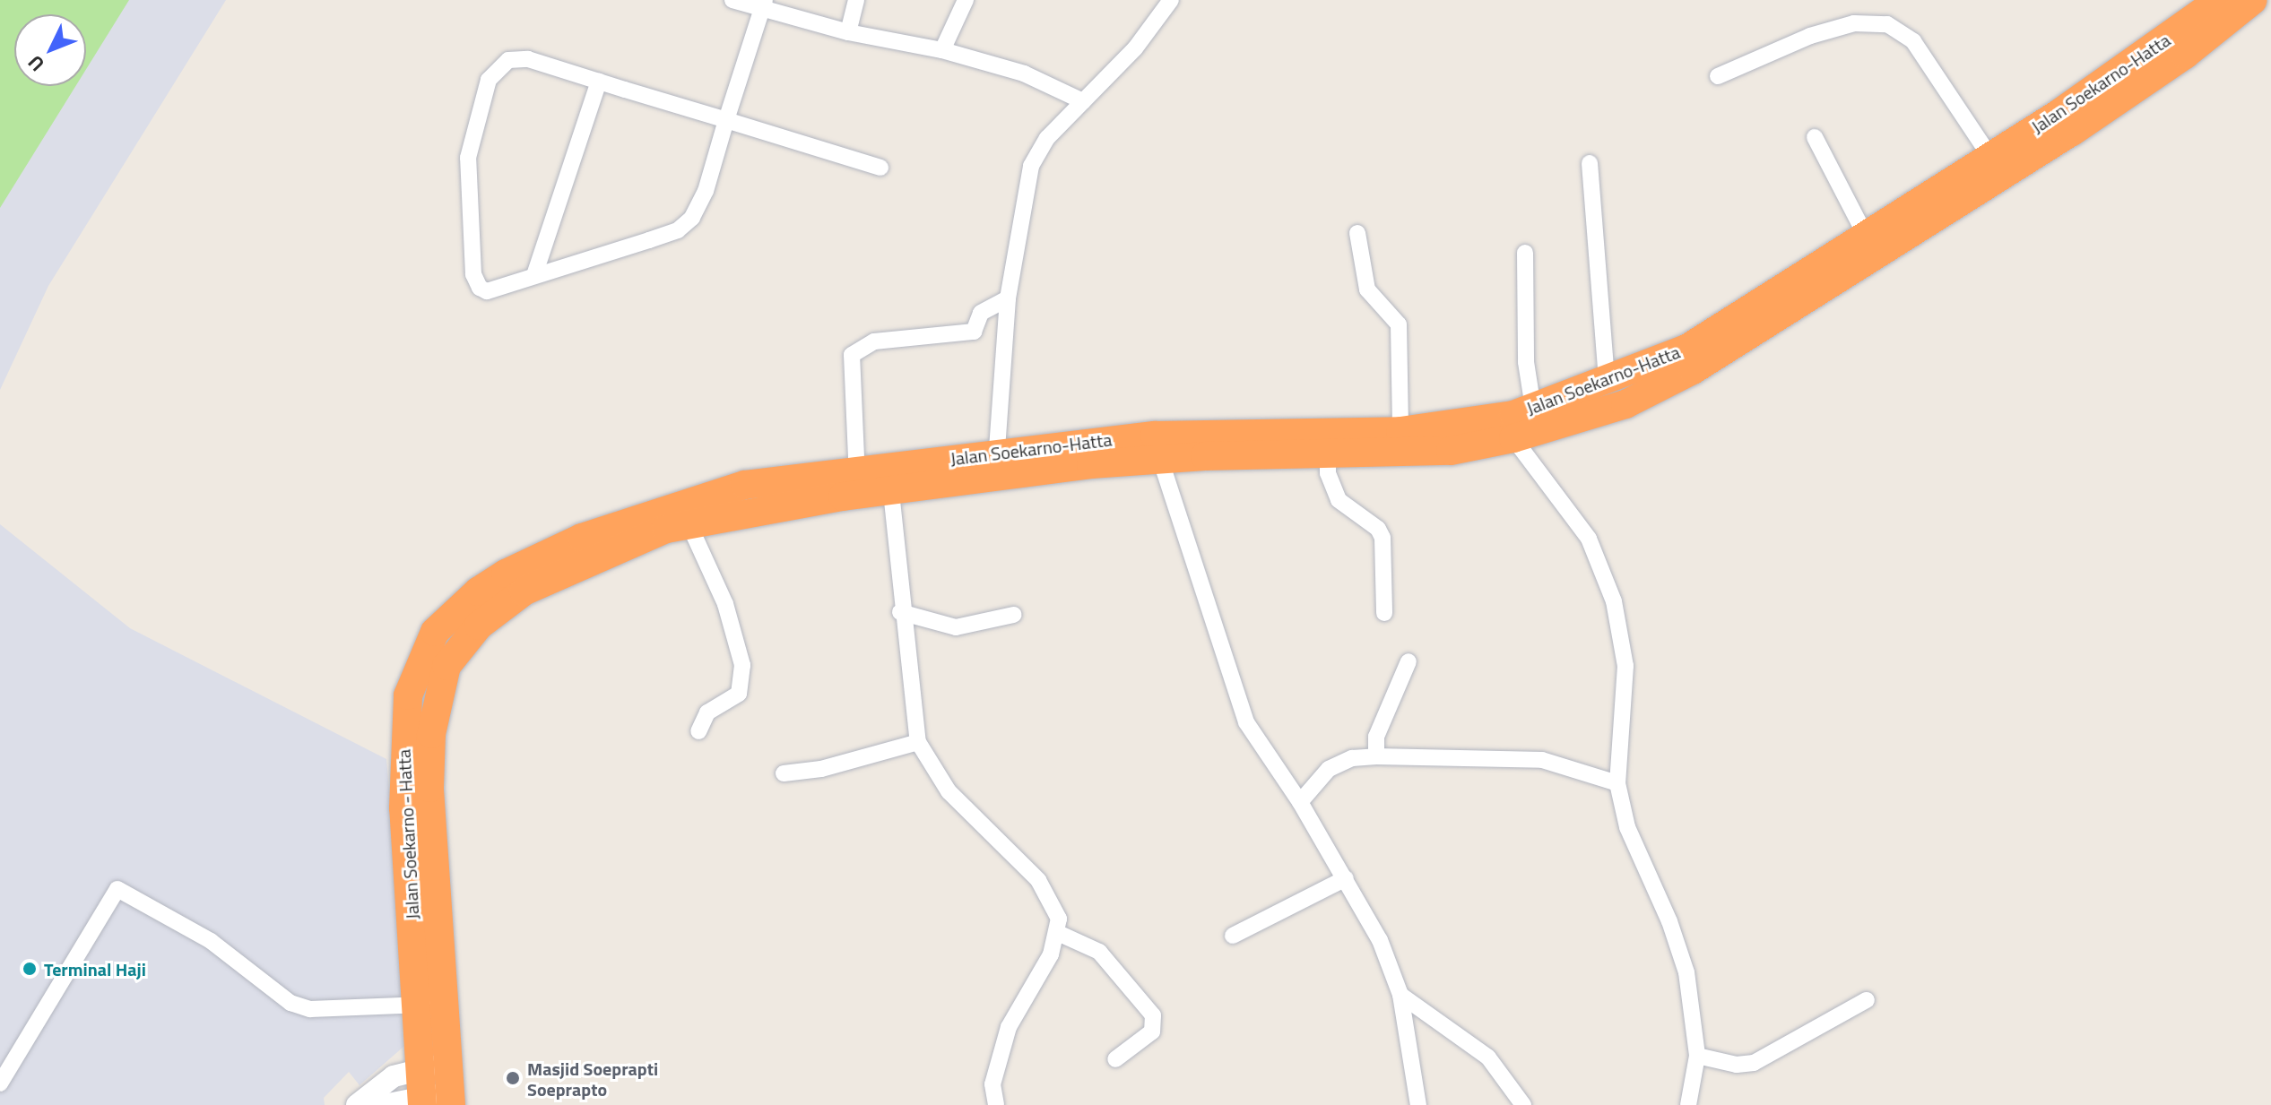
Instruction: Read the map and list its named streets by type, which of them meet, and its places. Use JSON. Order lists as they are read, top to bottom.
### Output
{
  "streets": {
    "highway": ["Jalan Soekarno-Hatta", "Jalan Soekarno - Hatta"]
  },
  "crossings": [
    ["Jalan Soekarno-Hatta", "Jalan Soekarno - Hatta"]
  ],
  "places": ["Terminal Haji", "Masjid Soeprapti Soeprapto"],
  "north": "bottom left"
}
